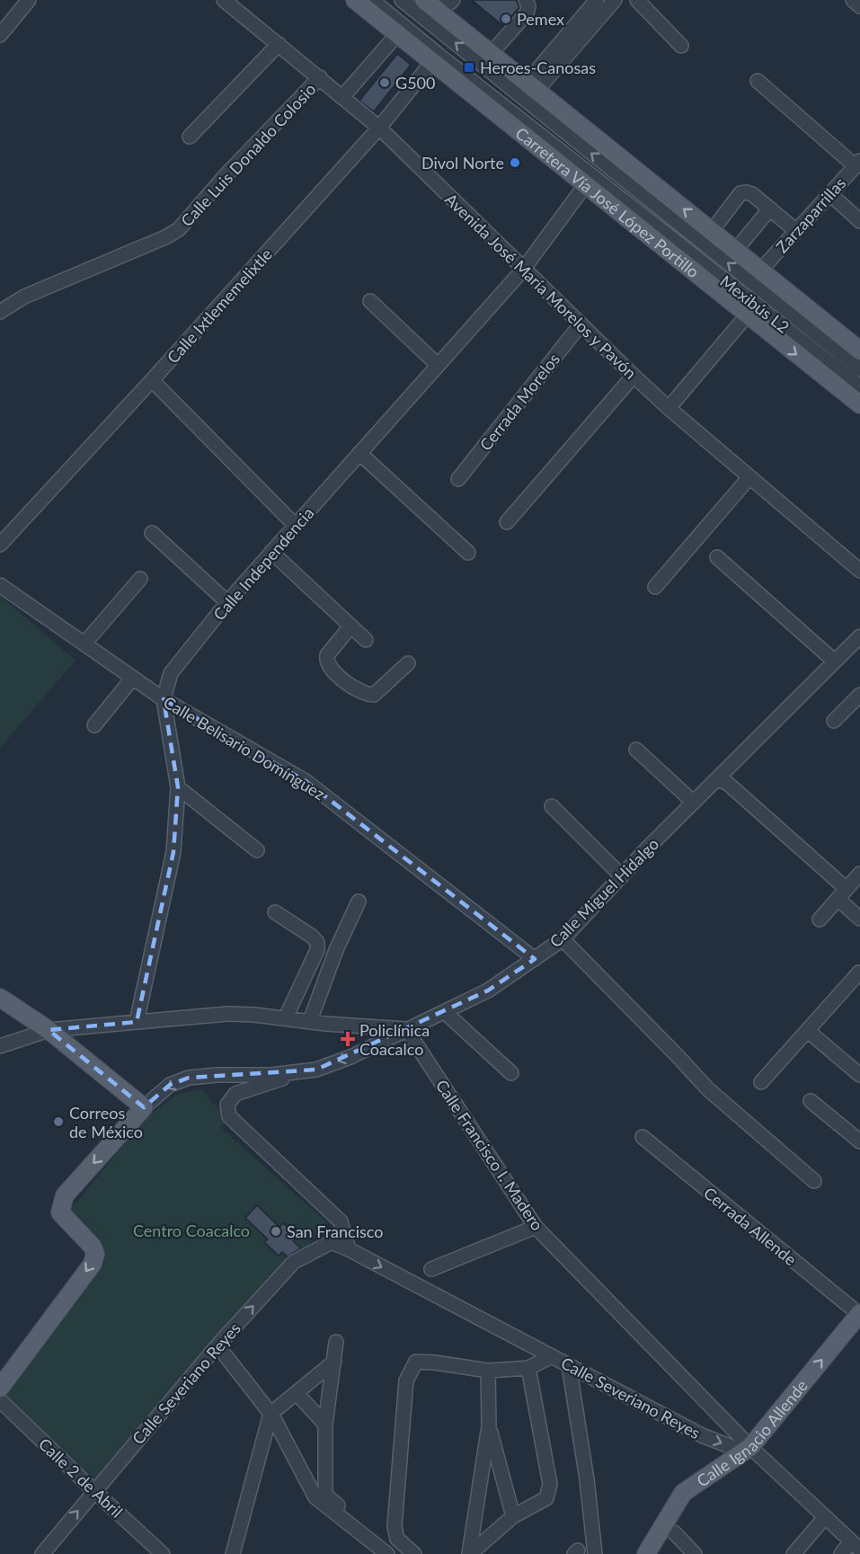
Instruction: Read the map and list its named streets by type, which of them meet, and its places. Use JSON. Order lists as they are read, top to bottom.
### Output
{
  "streets": {
    "main road": ["Carretera Vía José López Portillo", "Calle Ignacio Allende"],
    "street": [
      "Calle Luis Donaldo Colosio",
      "Zarzaparrillas",
      "Avenida José María Morelos y Pavón",
      "Mexibús L2",
      "Calle Ixtlememelixtle",
      "Cerrada Morelos",
      "Calle Independencia",
      "Calle Belisario Domínguez",
      "Calle Miguel Hidalgo",
      "Calle Francisco I. Madero",
      "Cerrada Allende",
      "Calle Severiano Reyes",
      "Calle 2 de Abril"
    ]
  },
  "crossings": [
    ["Calle Luis Donaldo Colosio", "Avenida José María Morelos y Pavón"],
    ["Carretera Vía José López Portillo", "Calle Ixtlememelixtle"],
    ["Carretera Vía José López Portillo", "Calle Independencia"],
    ["Avenida José María Morelos y Pavón", "Calle Ixtlememelixtle"],
    ["Avenida José María Morelos y Pavón", "Cerrada Morelos"],
    ["Avenida José María Morelos y Pavón", "Calle Independencia"],
    ["Calle Independencia", "Calle Belisario Domínguez"],
    ["Calle Belisario Domínguez", "Calle Miguel Hidalgo"],
    ["Calle Miguel Hidalgo", "Calle Francisco I. Madero"],
    ["Calle Francisco I. Madero", "Calle Severiano Reyes"],
    ["Calle Francisco I. Madero", "Calle Ignacio Allende"],
    ["Cerrada Allende", "Calle Ignacio Allende"],
    ["Calle Severiano Reyes", "Calle Ignacio Allende"],
    ["Calle Severiano Reyes", "Calle 2 de Abril"]
  ],
  "one_way": ["Calle Severiano Reyes", "Calle Ignacio Allende"],
  "parks": ["Centro Coacalco"],
  "places": {
    "other": [
      "Pemex",
      "G500",
      "Divol Norte",
      "Correos de México",
      "San Francisco"
    ],
    "transit": ["Heroes-Canosas"],
    "health": ["Policlínica Coacalco"]
  }
}
